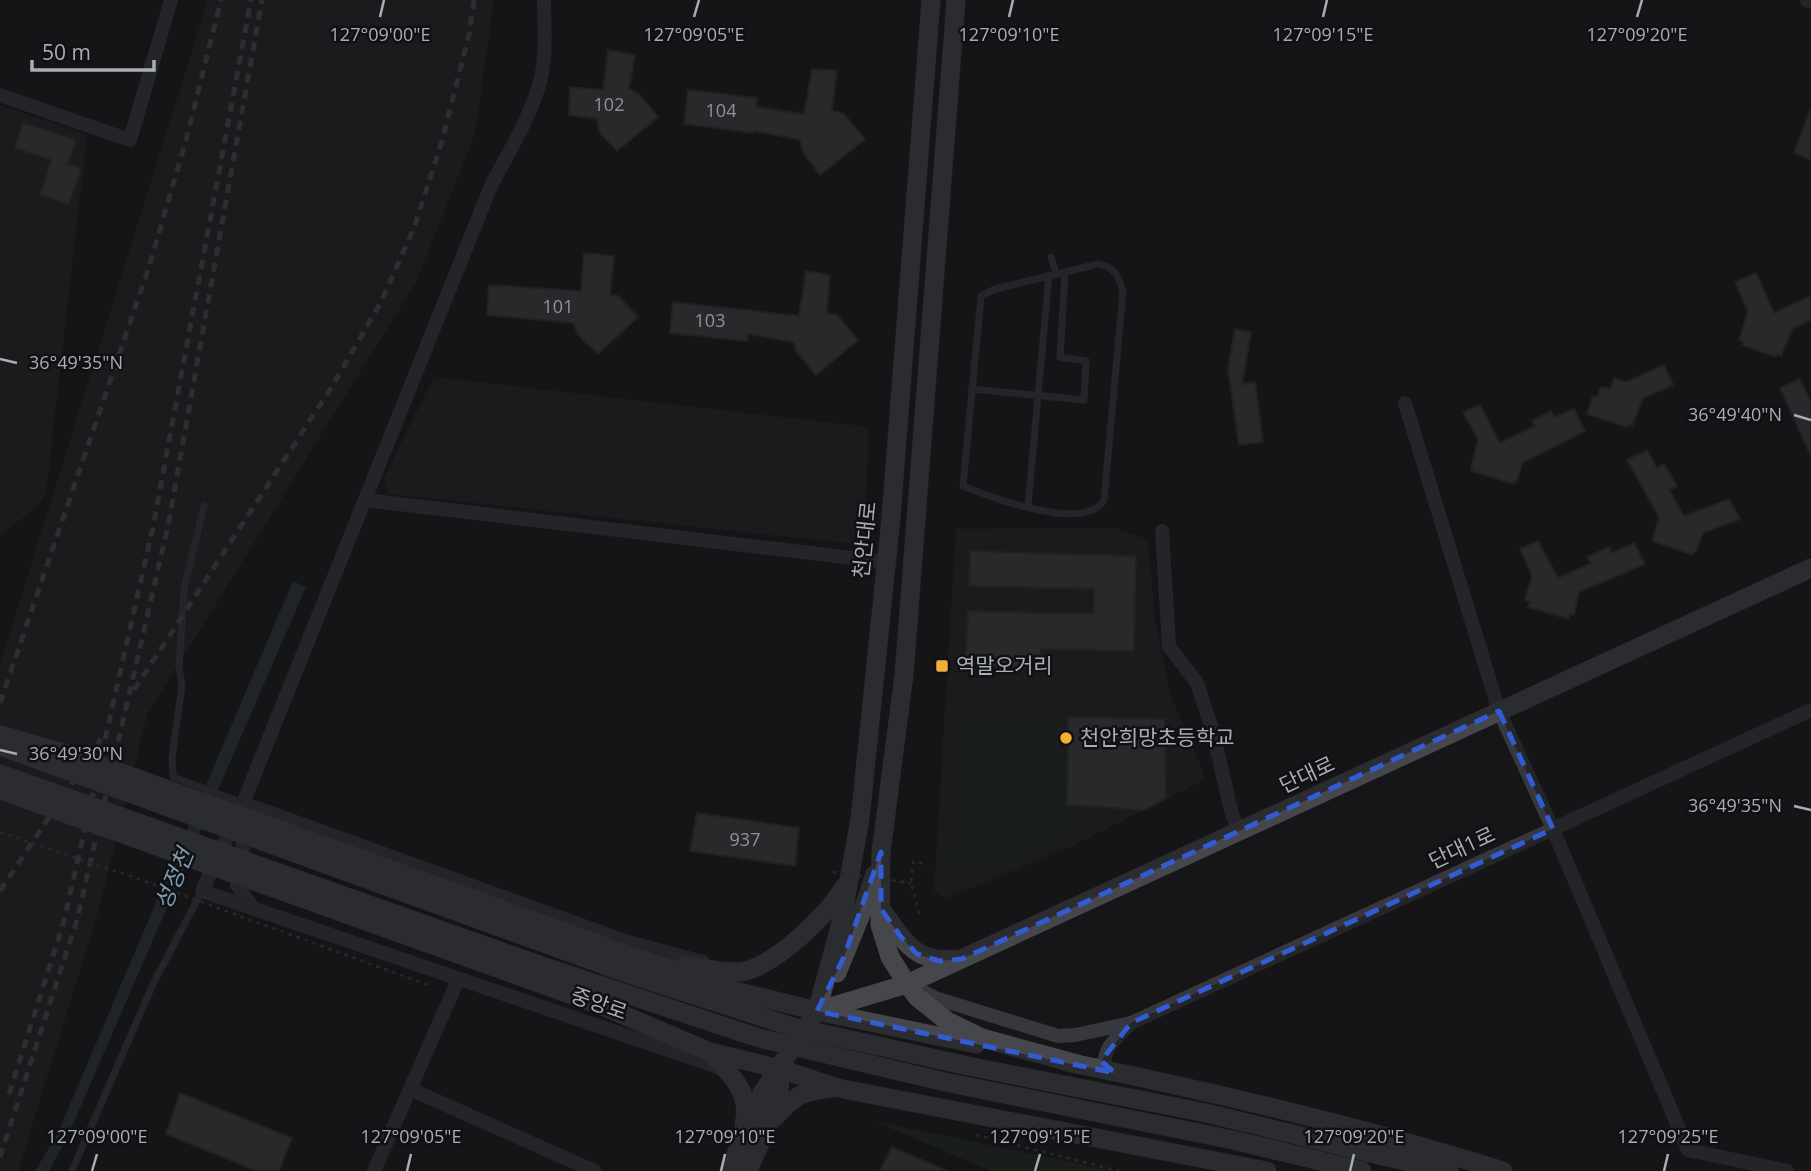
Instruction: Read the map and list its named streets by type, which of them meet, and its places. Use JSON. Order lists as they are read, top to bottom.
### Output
{
  "streets": {
    "main road": ["천안대로", "단대로"],
    "street": ["단대1로", "중앙로"]
  },
  "crossings": [
    ["천안대로", "단대로"]
  ],
  "water": ["성정천"],
  "places": {
    "transit": ["역말오거리"],
    "other": ["천안희망초등학교"]
  },
  "house_numbers": [
    "102",
    "104",
    "101",
    "103",
    "937"
  ],
  "scale_bar": "50 m",
  "coordinates": [
    "127°09'00\"E",
    "127°09'05\"E",
    "127°09'10\"E",
    "127°09'15\"E",
    "127°09'20\"E",
    "36°49'35\"N",
    "36°49'40\"N",
    "36°49'30\"N",
    "127°09'25\"E"
  ]
}
